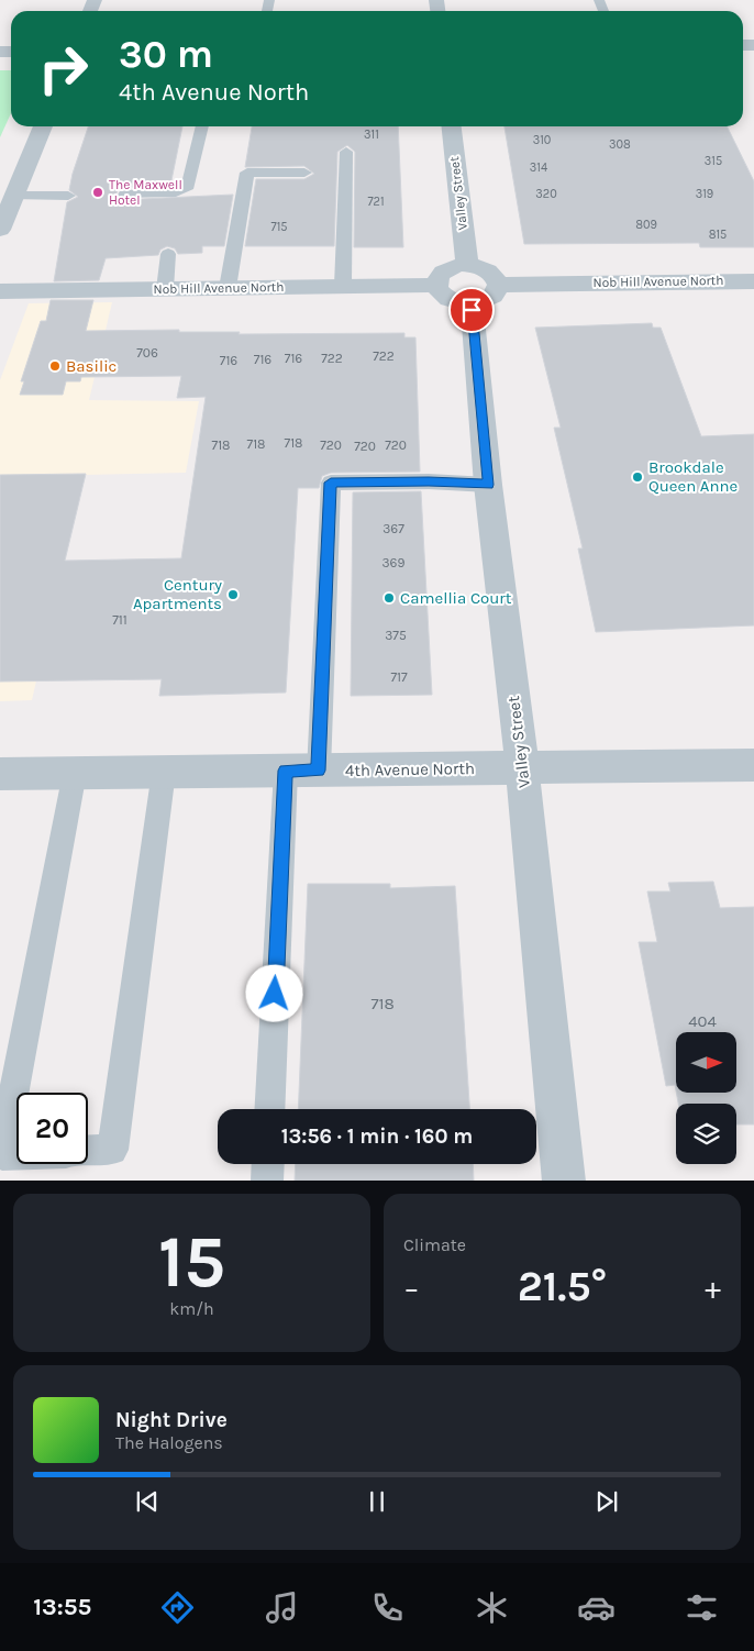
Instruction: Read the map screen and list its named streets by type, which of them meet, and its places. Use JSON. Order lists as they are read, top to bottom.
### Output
{
  "streets": {
    "street": ["Valley Street", "Nob Hill Avenue North", "4th Avenue North"]
  },
  "crossings": [
    ["Valley Street", "Nob Hill Avenue North"],
    ["Valley Street", "4th Avenue North"]
  ],
  "places": [
    "The Maxwell Hotel",
    "Basilic",
    "Brookdale Queen Anne",
    "Century Apartments",
    "Camellia Court"
  ],
  "house_numbers": [
    "311",
    "310",
    "308",
    "315",
    "314",
    "320",
    "319",
    "721",
    "809",
    "715",
    "815",
    "706",
    "722",
    "716",
    "722",
    "716",
    "716",
    "718",
    "718",
    "718",
    "720",
    "720",
    "720",
    "367",
    "369",
    "711",
    "375",
    "717",
    "718",
    "404"
  ],
  "north": "right",
  "page": {
    "turn": ["30 m", "4th Avenue North"],
    "limit": "20",
    "trip": "13:56 · 1 min · 160 m",
    "tile": [
      ["15", "km/h"],
      "Climate"
    ],
    "heat": ["−", "21.5°", "+"],
    "song": ["Night Drive", "The Halogens"],
    "tabs": "13:55"
  }
}
